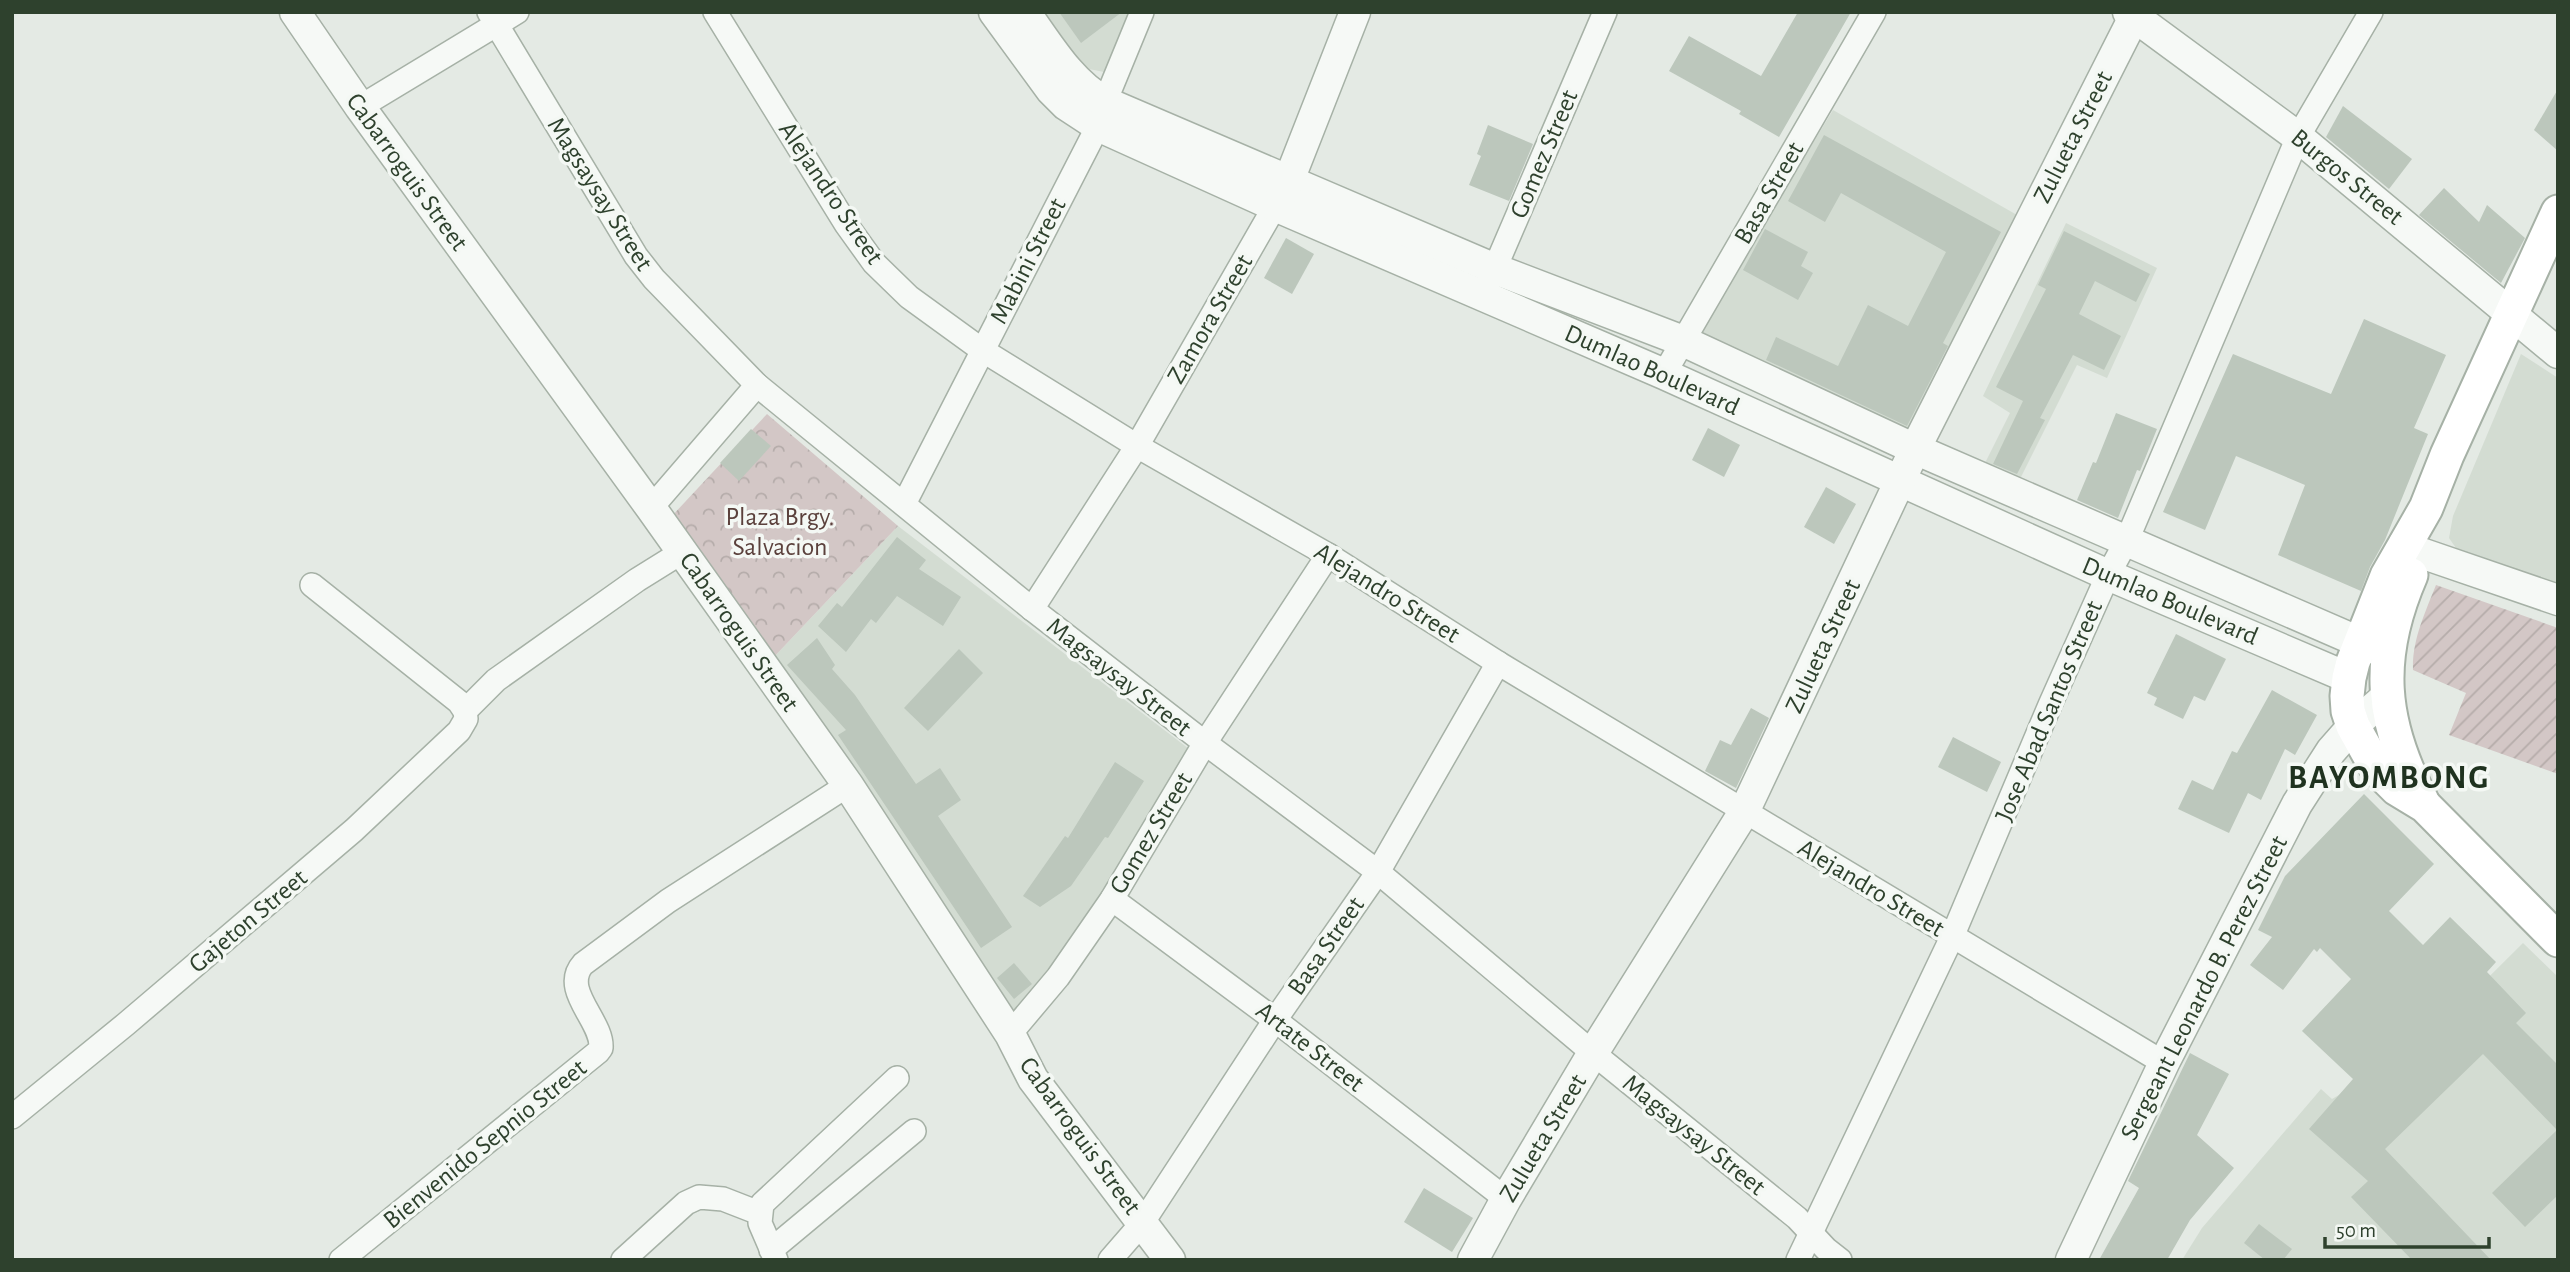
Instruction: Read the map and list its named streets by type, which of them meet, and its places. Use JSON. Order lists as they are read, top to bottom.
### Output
{
  "streets": {
    "street": [
      "Zulueta Street",
      "Gomez Street",
      "Cabarroguis Street",
      "Burgos Street",
      "Alejandro Street",
      "Basa Street",
      "Magsaysay Street",
      "Mabini Street",
      "Zamora Street",
      "Dumlao Boulevard",
      "Jose Abad Santos Street",
      "Gajeton Street",
      "Sergeant Leonardo B. Perez Street",
      "Artate Street",
      "Bienvenido Sepnio Street"
    ]
  },
  "crossings": [
    ["Zulueta Street", "Burgos Street"],
    ["Zulueta Street", "Alejandro Street"],
    ["Zulueta Street", "Magsaysay Street"],
    ["Zulueta Street", "Dumlao Boulevard"],
    ["Zulueta Street", "Artate Street"],
    ["Gomez Street", "Cabarroguis Street"],
    ["Gomez Street", "Alejandro Street"],
    ["Gomez Street", "Magsaysay Street"],
    ["Gomez Street", "Dumlao Boulevard"],
    ["Gomez Street", "Artate Street"],
    ["Cabarroguis Street", "Basa Street"],
    ["Cabarroguis Street", "Gajeton Street"],
    ["Cabarroguis Street", "Bienvenido Sepnio Street"],
    ["Burgos Street", "Jose Abad Santos Street"],
    ["Alejandro Street", "Basa Street"],
    ["Alejandro Street", "Mabini Street"],
    ["Alejandro Street", "Zamora Street"],
    ["Alejandro Street", "Jose Abad Santos Street"],
    ["Alejandro Street", "Sergeant Leonardo B. Perez Street"],
    ["Basa Street", "Magsaysay Street"],
    ["Basa Street", "Dumlao Boulevard"],
    ["Basa Street", "Artate Street"],
    ["Magsaysay Street", "Mabini Street"],
    ["Magsaysay Street", "Zamora Street"],
    ["Magsaysay Street", "Jose Abad Santos Street"],
    ["Mabini Street", "Dumlao Boulevard"],
    ["Zamora Street", "Dumlao Boulevard"],
    ["Dumlao Boulevard", "Jose Abad Santos Street"]
  ],
  "districts": ["BAYOMBONG"],
  "parks": ["Plaza Brgy. Salvacion"],
  "scale_bar": "50 m"
}
